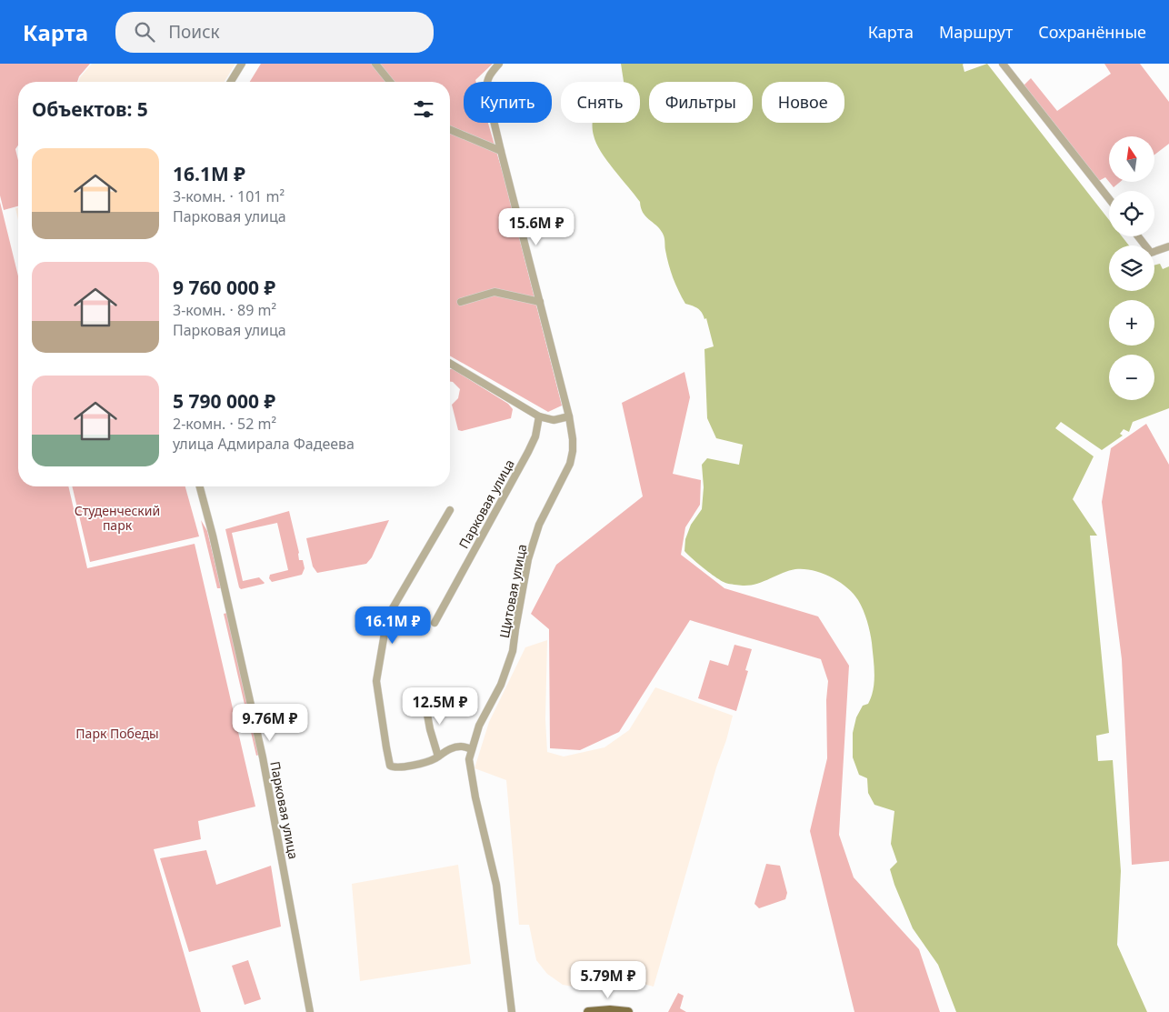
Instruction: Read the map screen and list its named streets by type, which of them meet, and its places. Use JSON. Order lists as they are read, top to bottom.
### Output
{
  "streets": {
    "street": ["Парковая улица", "Щитовая улица"]
  },
  "parks": ["Студенческий парк", "Парк Победы"],
  "north": "top",
  "page": {
    "header": "Карта",
    "search": "Поиск",
    "nav": ["Карта", "Маршрут", "Сохранённые"],
    "chip": [
      "Купить",
      "Снять",
      "Фильтры",
      "Новое"
    ],
    "heading": "Объектов: 5",
    "map_buttons": ["+", "−"],
    "list": [
      {
        "name": "16.1M ₽",
        "note": "3-комн. · 101 m² · Парковая улица"
      },
      {
        "name": "9 760 000 ₽",
        "note": "3-комн. · 89 m² · Парковая улица"
      },
      {
        "name": "5 790 000 ₽",
        "note": "2-комн. · 52 m² · улица Адмирала Фадеева"
      }
    ],
    "price": [
      "15.6M ₽",
      "16.1M ₽",
      "12.5M ₽",
      "9.76M ₽",
      "5.79M ₽"
    ]
  }
}
